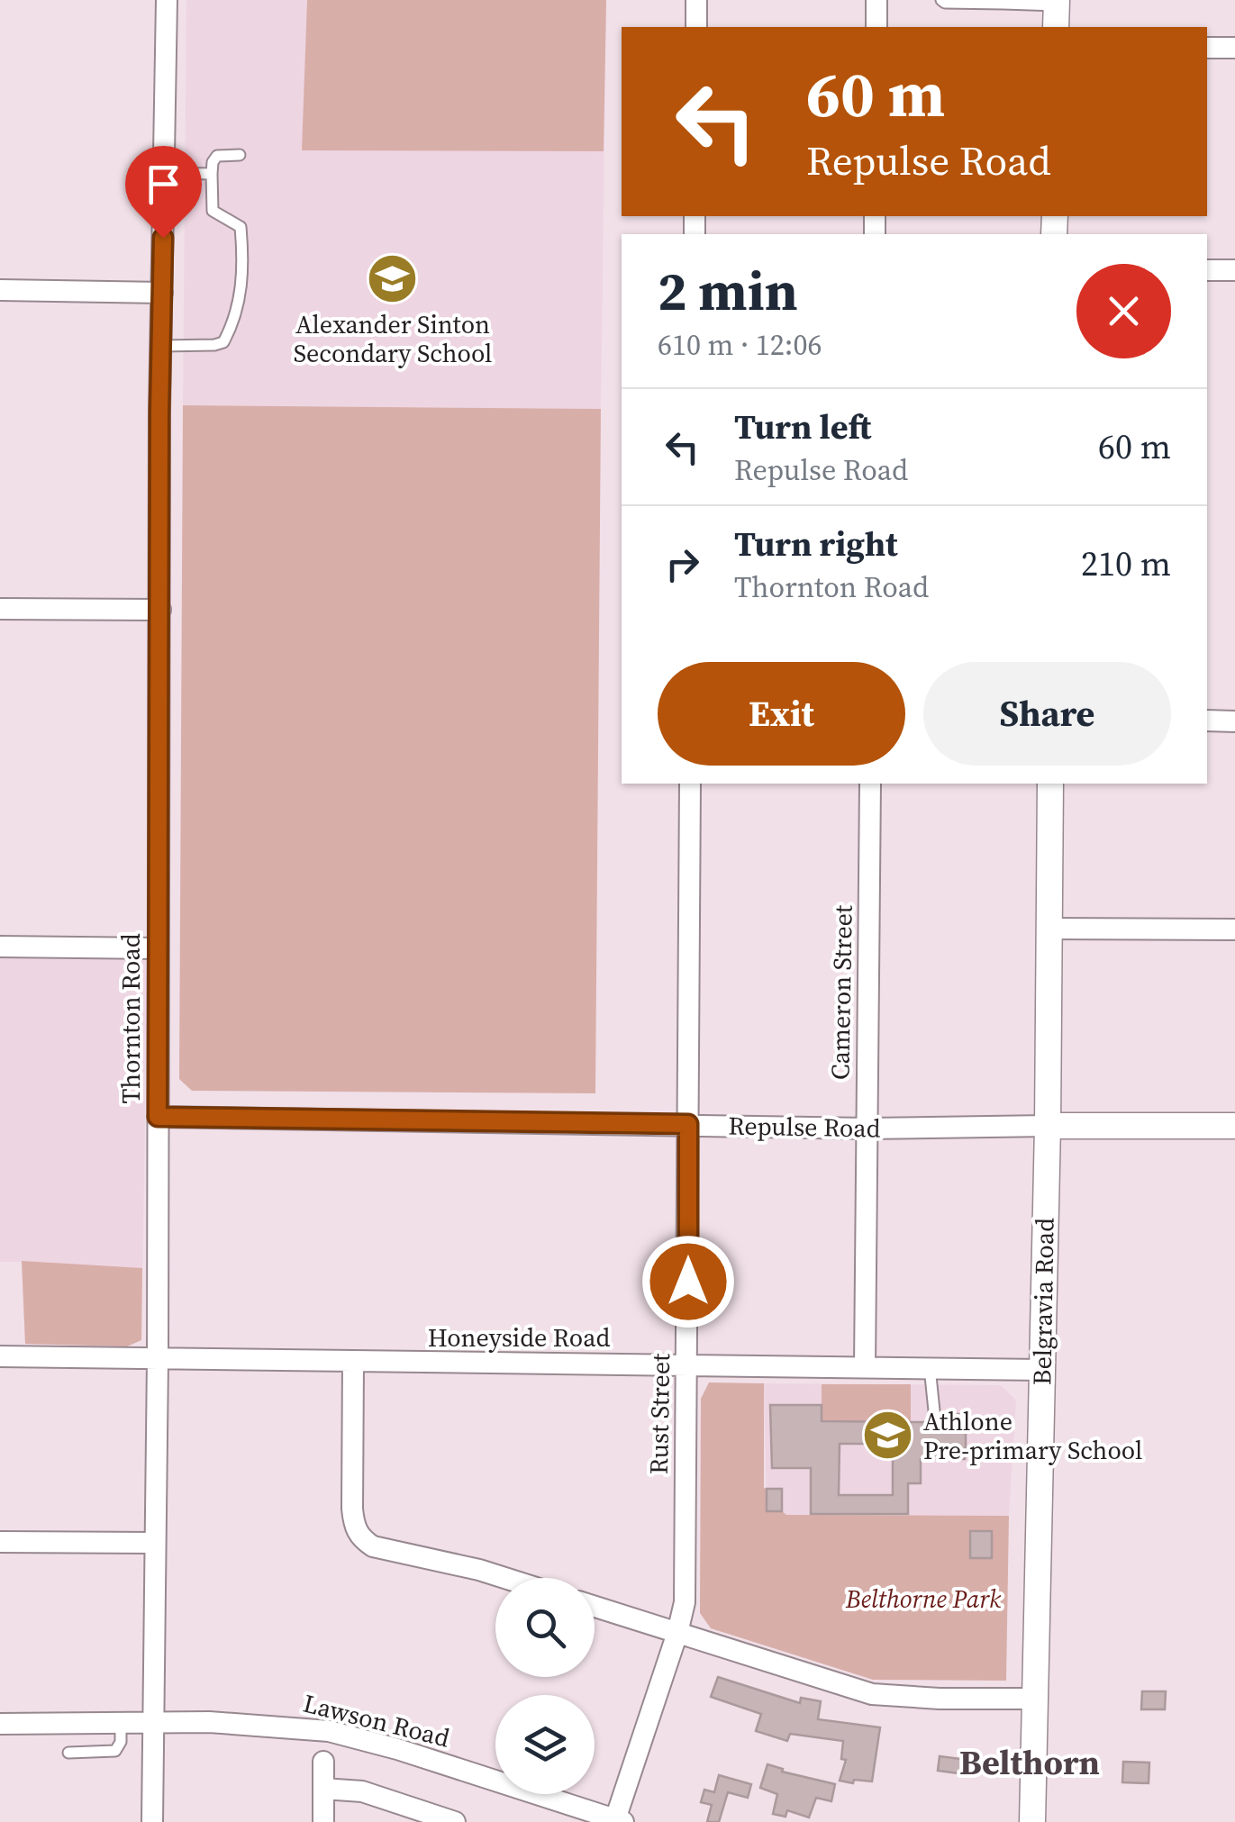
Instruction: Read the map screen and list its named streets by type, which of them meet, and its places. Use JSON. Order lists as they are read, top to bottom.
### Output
{
  "streets": {
    "street": [
      "Cameron Street",
      "Thornton Road",
      "Repulse Road",
      "Belgravia Road",
      "Honeyside Road",
      "Rust Street",
      "Lawson Road"
    ]
  },
  "crossings": [
    ["Cameron Street", "Repulse Road"],
    ["Cameron Street", "Honeyside Road"],
    ["Thornton Road", "Repulse Road"],
    ["Thornton Road", "Honeyside Road"],
    ["Thornton Road", "Lawson Road"],
    ["Repulse Road", "Belgravia Road"],
    ["Repulse Road", "Rust Street"],
    ["Belgravia Road", "Honeyside Road"],
    ["Honeyside Road", "Rust Street"],
    ["Rust Street", "Lawson Road"]
  ],
  "districts": ["Belthorn"],
  "parks": ["Belthorne Park"],
  "places": {
    "school or university": ["Alexander Sinton Secondary School", "Athlone Pre-primary School"]
  },
  "page": {
    "turn": ["60 m", "Repulse Road"],
    "heading": ["2 min", "610 m · 12:06"],
    "list": [
      {
        "name": "Turn left",
        "note": "Repulse Road",
        "value": "60 m"
      },
      {
        "name": "Turn right",
        "note": "Thornton Road",
        "value": "210 m"
      }
    ],
    "buttons": ["Exit", "Share"]
  }
}
